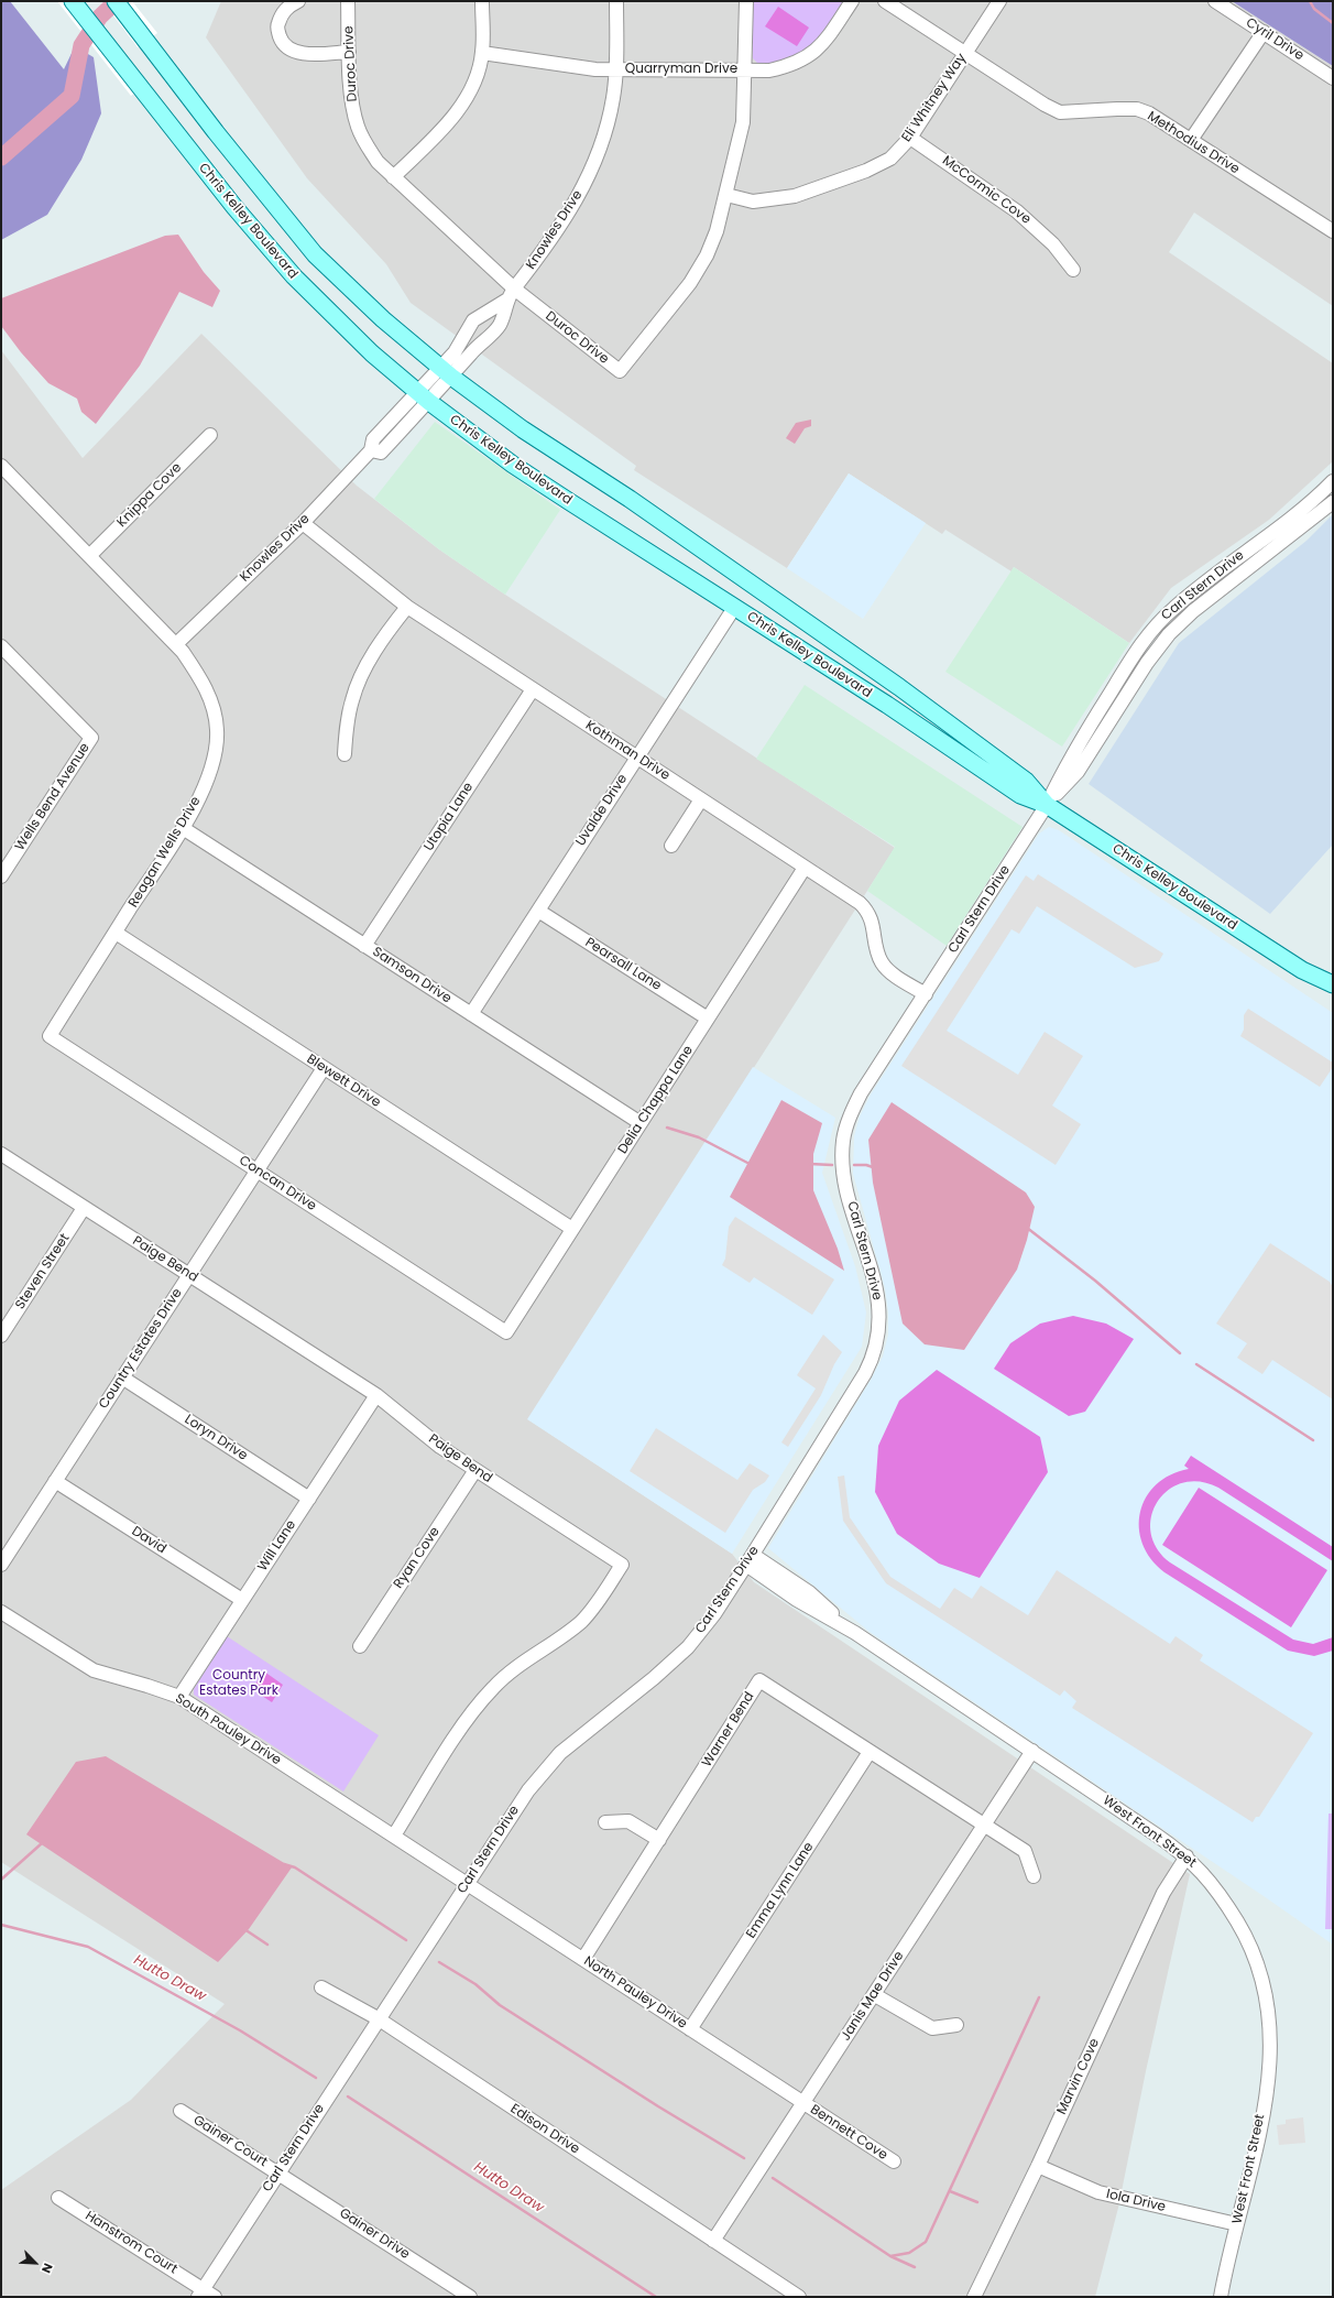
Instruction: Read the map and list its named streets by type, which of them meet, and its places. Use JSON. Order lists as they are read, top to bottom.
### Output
{
  "streets": {
    "main road": ["Chris Kelley Boulevard"],
    "street": [
      "Cyril Drive",
      "Duroc Drive",
      "Quarryman Drive",
      "Eli Whitney Way",
      "Methodius Drive",
      "McCormic Cove",
      "Knowles Drive",
      "Knippa Cove",
      "Carl Stern Drive",
      "Kothman Drive",
      "Wells Bend Avenue",
      "Uvalde Drive",
      "Utopia Lane",
      "Reagan Wells Drive",
      "Pearsall Lane",
      "Samson Drive",
      "Blewett Drive",
      "Delia Chappa Lane",
      "Concan Drive",
      "Paige Bend",
      "Steven Street",
      "Country Estates Drive",
      "Loryn Drive",
      "David",
      "Will Lane",
      "Ryan Cove",
      "South Pauley Drive",
      "Warner Bend",
      "West Front Street",
      "Emma Lynn Lane",
      "North Pauley Drive",
      "Janis Mae Drive",
      "Marvin Cove",
      "Edison Drive",
      "Bennett Cove",
      "Gainer Court",
      "Iola Drive",
      "Gainer Drive",
      "Hanstrom Court"
    ]
  },
  "crossings": [
    ["Duroc Drive", "Quarryman Drive"],
    ["Duroc Drive", "Eli Whitney Way"],
    ["Duroc Drive", "Knowles Drive"],
    ["Quarryman Drive", "Knowles Drive"],
    ["Eli Whitney Way", "Methodius Drive"],
    ["Eli Whitney Way", "McCormic Cove"],
    ["Chris Kelley Boulevard", "Knowles Drive"],
    ["Chris Kelley Boulevard", "Carl Stern Drive"],
    ["Chris Kelley Boulevard", "Uvalde Drive"],
    ["Knowles Drive", "Kothman Drive"],
    ["Knowles Drive", "Reagan Wells Drive"],
    ["Knippa Cove", "Reagan Wells Drive"],
    ["Carl Stern Drive", "Kothman Drive"],
    ["Carl Stern Drive", "South Pauley Drive"],
    ["Carl Stern Drive", "West Front Street"],
    ["Carl Stern Drive", "North Pauley Drive"],
    ["Carl Stern Drive", "Edison Drive"],
    ["Carl Stern Drive", "Gainer Court"],
    ["Carl Stern Drive", "Gainer Drive"],
    ["Carl Stern Drive", "Hanstrom Court"],
    ["Kothman Drive", "Uvalde Drive"],
    ["Kothman Drive", "Utopia Lane"],
    ["Kothman Drive", "Delia Chappa Lane"],
    ["Uvalde Drive", "Pearsall Lane"],
    ["Uvalde Drive", "Samson Drive"],
    ["Utopia Lane", "Samson Drive"],
    ["Reagan Wells Drive", "Samson Drive"],
    ["Reagan Wells Drive", "Blewett Drive"],
    ["Reagan Wells Drive", "Concan Drive"],
    ["Pearsall Lane", "Delia Chappa Lane"],
    ["Samson Drive", "Delia Chappa Lane"],
    ["Blewett Drive", "Delia Chappa Lane"],
    ["Blewett Drive", "Country Estates Drive"],
    ["Delia Chappa Lane", "Concan Drive"],
    ["Concan Drive", "Country Estates Drive"],
    ["Paige Bend", "Steven Street"],
    ["Paige Bend", "Country Estates Drive"],
    ["Paige Bend", "Will Lane"],
    ["Paige Bend", "Ryan Cove"],
    ["Paige Bend", "South Pauley Drive"],
    ["Country Estates Drive", "Loryn Drive"],
    ["Country Estates Drive", "David"],
    ["Loryn Drive", "Will Lane"],
    ["David", "Will Lane"],
    ["Will Lane", "South Pauley Drive"],
    ["South Pauley Drive", "North Pauley Drive"],
    ["Warner Bend", "Emma Lynn Lane"],
    ["Warner Bend", "North Pauley Drive"],
    ["Warner Bend", "Janis Mae Drive"],
    ["West Front Street", "Janis Mae Drive"],
    ["West Front Street", "Marvin Cove"],
    ["West Front Street", "Iola Drive"],
    ["Emma Lynn Lane", "North Pauley Drive"],
    ["North Pauley Drive", "Janis Mae Drive"],
    ["North Pauley Drive", "Bennett Cove"],
    ["Janis Mae Drive", "Edison Drive"],
    ["Janis Mae Drive", "Bennett Cove"],
    ["Marvin Cove", "Iola Drive"],
    ["Gainer Court", "Gainer Drive"]
  ],
  "water": ["Hutto Draw"],
  "parks": ["Country Estates Park"],
  "north": "bottom right"
}
